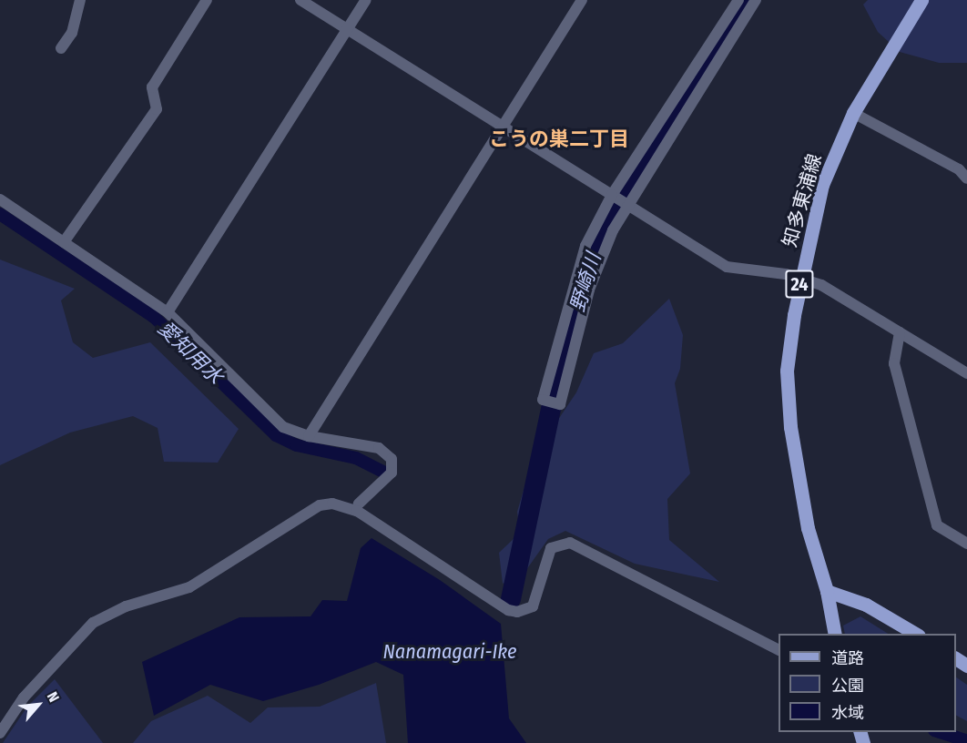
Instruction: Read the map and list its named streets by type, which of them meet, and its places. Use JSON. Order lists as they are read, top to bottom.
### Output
{
  "streets": {
    "main road": ["知多東浦線", "24"]
  },
  "districts": ["こうの巣二丁目"],
  "water": ["野崎川", "愛知用水", "Nanamagari-Ike"],
  "legend": ["道路", "公園", "水域"],
  "north": "top right"
}
